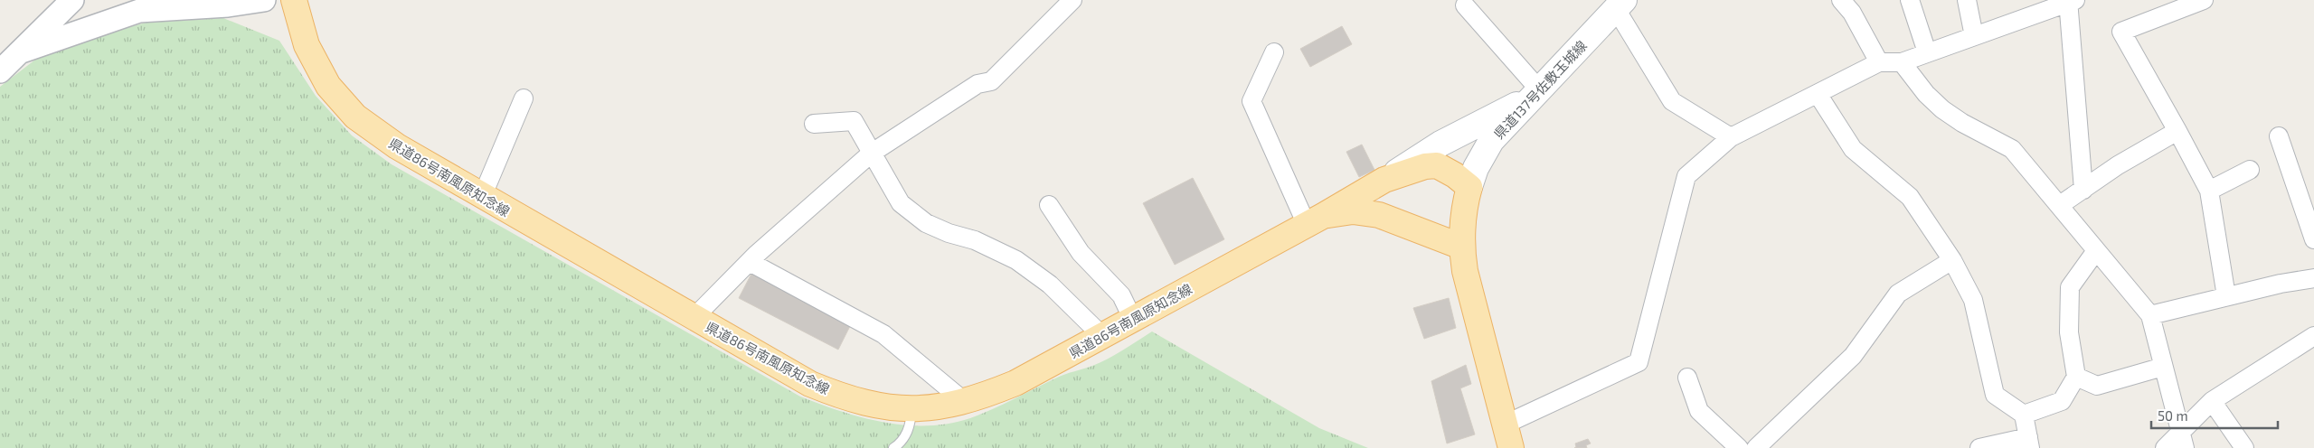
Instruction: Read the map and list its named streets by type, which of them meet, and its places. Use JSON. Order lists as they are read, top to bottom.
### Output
{
  "streets": {
    "main road": ["県道137号佐敷玉城線", "県道86号南風原知念線"]
  },
  "crossings": [
    ["県道137号佐敷玉城線", "県道86号南風原知念線"]
  ],
  "scale_bar": "50 m"
}
